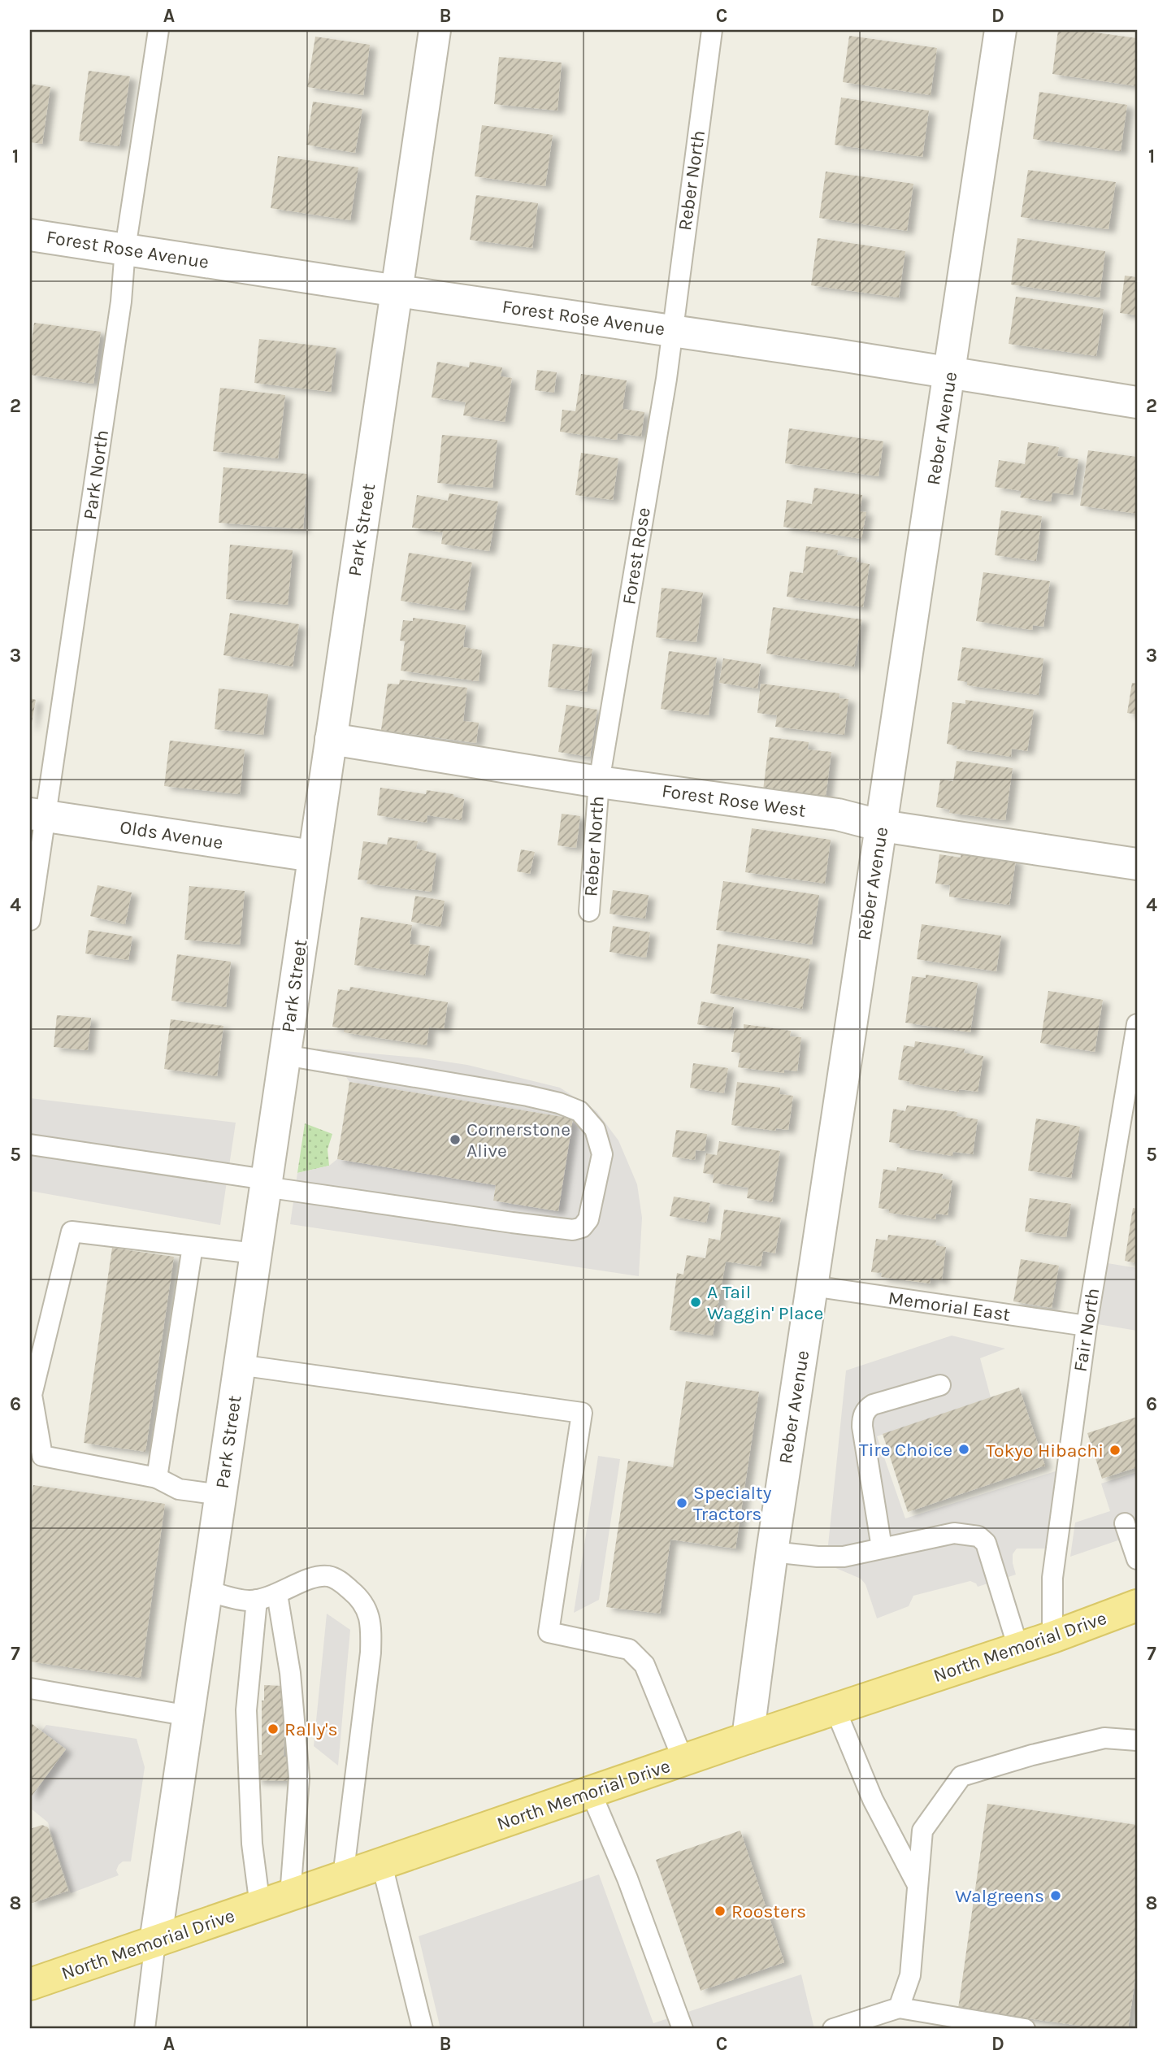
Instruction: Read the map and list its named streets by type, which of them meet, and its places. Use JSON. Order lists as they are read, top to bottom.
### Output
{
  "streets": {
    "main road": ["North Memorial Drive"],
    "street": [
      "Forest Rose Avenue",
      "Reber Avenue",
      "Park Street",
      "Forest Rose West",
      "Olds Avenue"
    ],
    "lane": [
      "Reber North",
      "Park North",
      "Forest Rose",
      "Memorial East",
      "Fair North"
    ]
  },
  "crossings": [
    ["Reber North", "Forest Rose Avenue"],
    ["Reber North", "Forest Rose"],
    ["Reber North", "Forest Rose West"],
    ["Forest Rose Avenue", "Reber Avenue"],
    ["Forest Rose Avenue", "Park North"],
    ["Forest Rose Avenue", "Park Street"],
    ["Forest Rose Avenue", "Forest Rose"],
    ["Reber Avenue", "Forest Rose West"],
    ["Reber Avenue", "Memorial East"],
    ["Reber Avenue", "North Memorial Drive"],
    ["Park North", "Olds Avenue"],
    ["Park Street", "Forest Rose West"],
    ["Park Street", "Olds Avenue"],
    ["Park Street", "North Memorial Drive"],
    ["Forest Rose", "Forest Rose West"],
    ["Memorial East", "Fair North"],
    ["Fair North", "North Memorial Drive"]
  ],
  "places": [
    "Cornerstone Alive",
    "A Tail Waggin' Place",
    "Tire Choice",
    "Tokyo Hibachi",
    "Specialty Tractors",
    "Rally's",
    "Walgreens",
    "Roosters"
  ],
  "grid": {
    "columns": [
      "A",
      "B",
      "C",
      "D"
    ],
    "rows": [
      "1",
      "2",
      "3",
      "4",
      "5",
      "6",
      "7",
      "8"
    ]
  }
}
